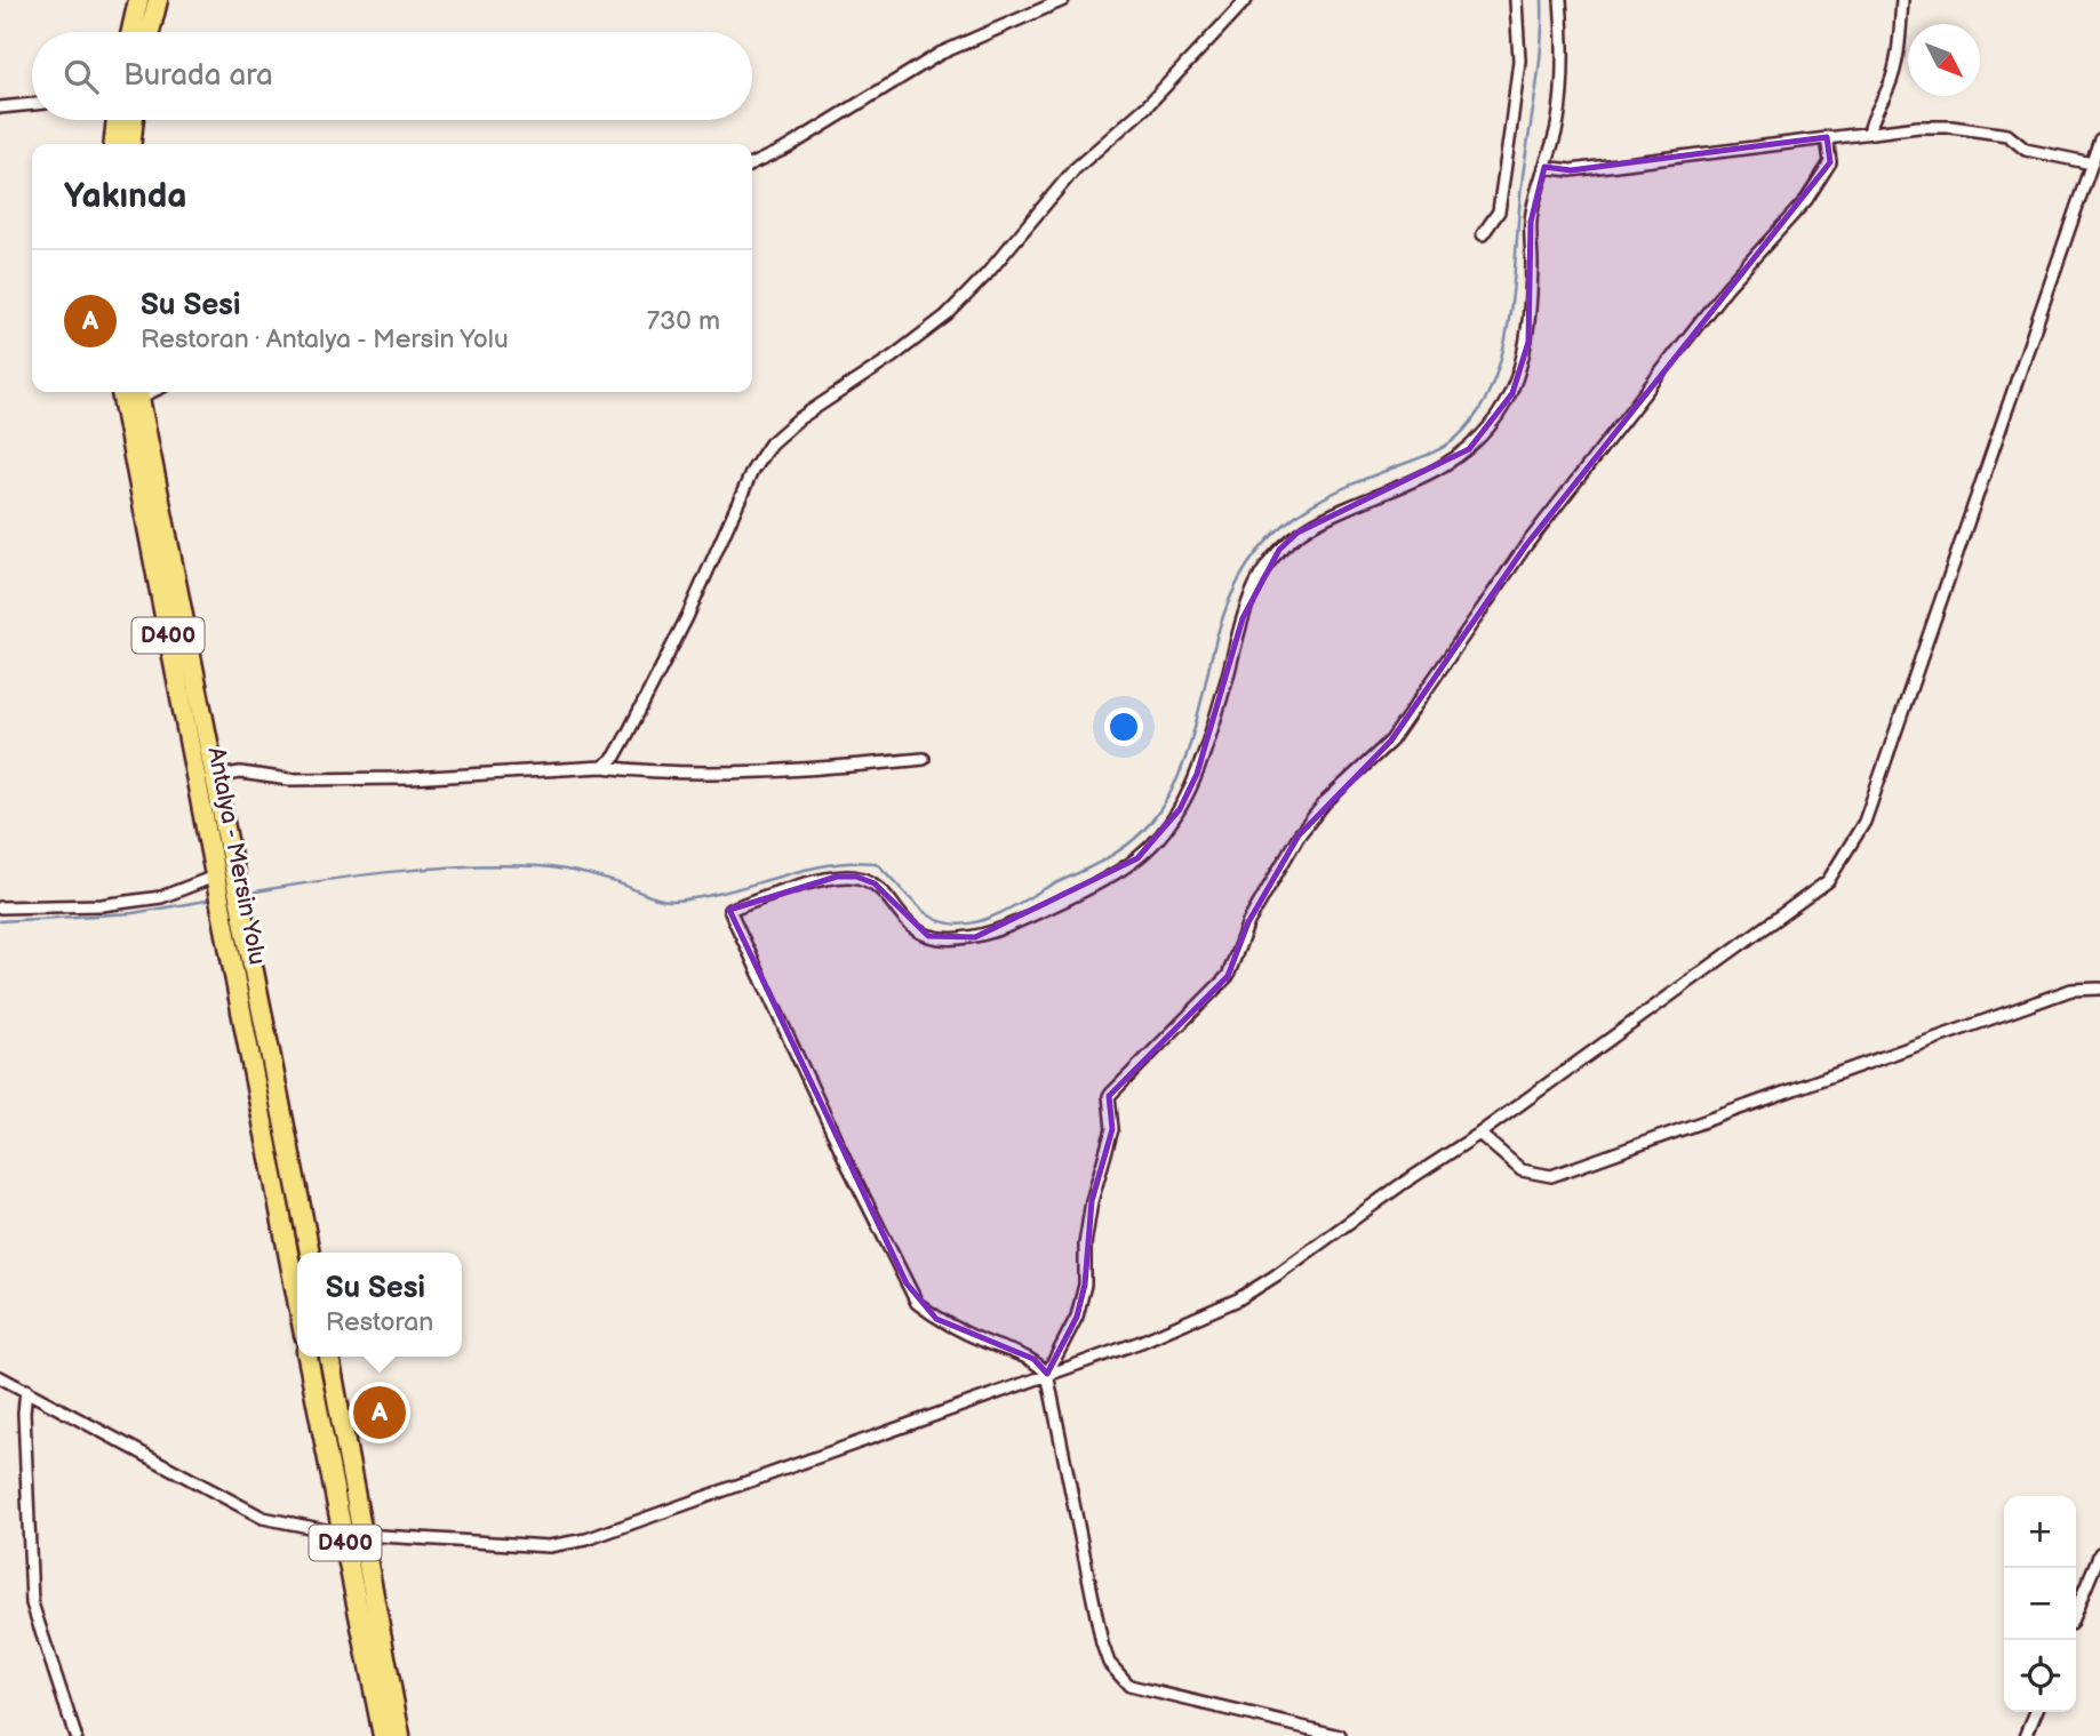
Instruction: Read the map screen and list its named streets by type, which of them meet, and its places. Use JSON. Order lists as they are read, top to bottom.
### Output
{
  "streets": {
    "highway": ["D400", "Antalya - Mersin Yolu"]
  },
  "north": "bottom right",
  "page": {
    "search": "Burada ara",
    "heading": "Yakında",
    "list": [
      {
        "mark": "A",
        "name": "Su Sesi",
        "note": "Restoran · Antalya - Mersin Yolu",
        "value": "730 m"
      }
    ],
    "popup": ["Su Sesi", "Restoran"],
    "pins": "A",
    "map_buttons": ["+", "−"]
  }
}
